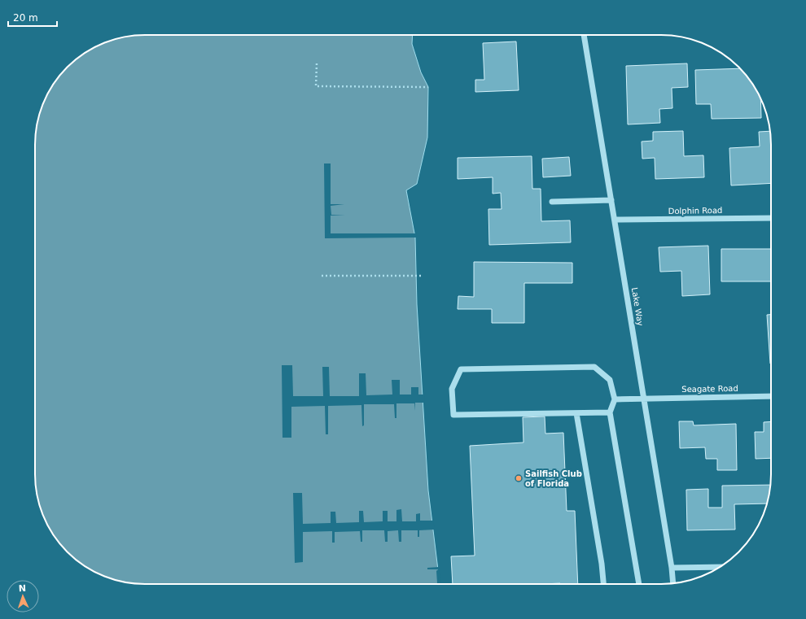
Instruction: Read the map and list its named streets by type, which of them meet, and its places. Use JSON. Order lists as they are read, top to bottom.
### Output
{
  "streets": {
    "street": ["Dolphin Road", "Lake Way", "Seagate Road"]
  },
  "crossings": [
    ["Dolphin Road", "Lake Way"],
    ["Lake Way", "Seagate Road"]
  ],
  "places": ["Sailfish Club of Florida"],
  "scale_bar": "20 m",
  "north": "top"
}
